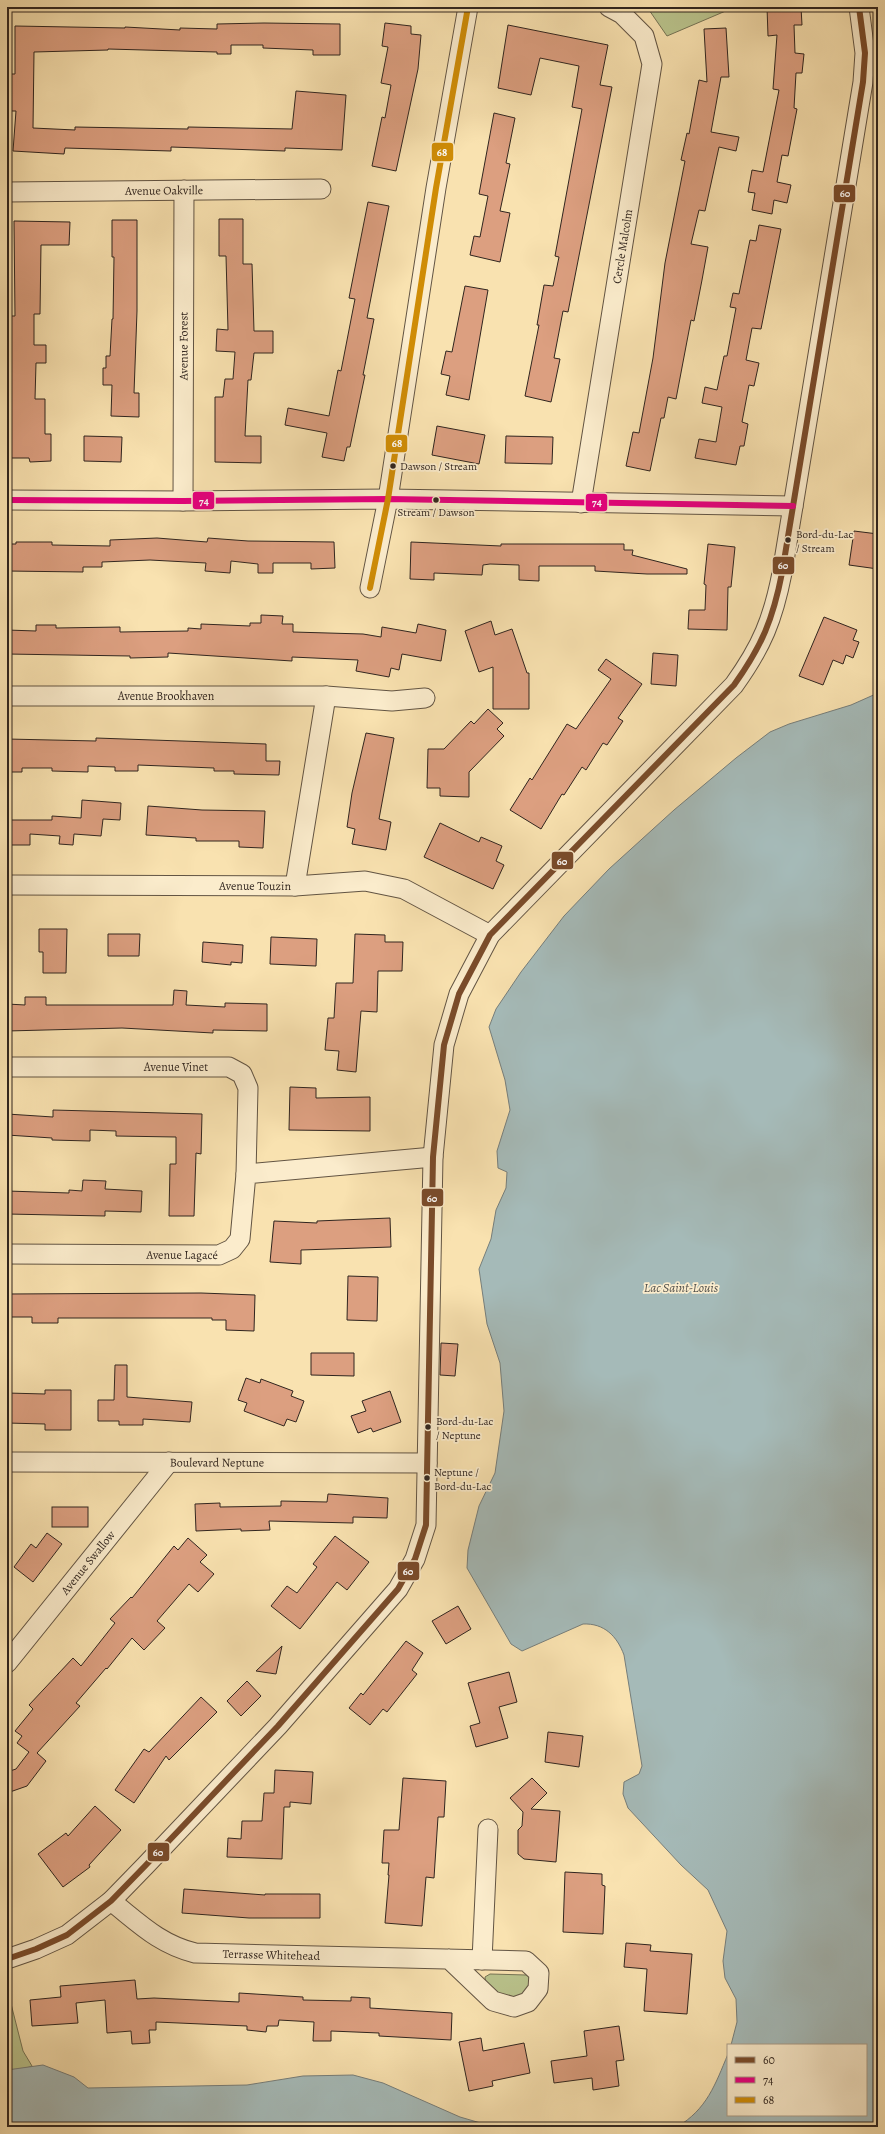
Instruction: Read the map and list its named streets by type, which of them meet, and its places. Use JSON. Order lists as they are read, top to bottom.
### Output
{
  "streets": {
    "street": [
      "Avenue Oakville",
      "Cercle Malcolm",
      "Avenue Forest",
      "Avenue Brookhaven",
      "Avenue Touzin",
      "Avenue Vinet",
      "Avenue Lagacé",
      "Boulevard Neptune",
      "Avenue Swallow",
      "Terrasse Whitehead"
    ]
  },
  "crossings": [
    ["Avenue Oakville", "Avenue Forest"],
    ["Avenue Vinet", "Avenue Lagacé"],
    ["Boulevard Neptune", "Avenue Swallow"]
  ],
  "water": ["Lac Saint-Louis"],
  "places": [
    "Dawson / Stream",
    "Stream / Dawson",
    "Bord-du-Lac / Stream",
    "Bord-du-Lac / Neptune",
    "Neptune / Bord-du-Lac"
  ],
  "lines": ["transit line 60", "transit line 68", "transit line 74"],
  "legend": ["60", "74", "68"]
}
